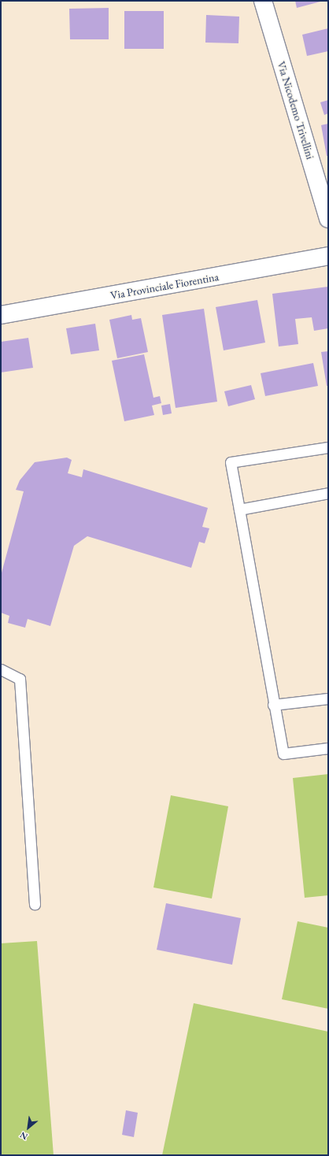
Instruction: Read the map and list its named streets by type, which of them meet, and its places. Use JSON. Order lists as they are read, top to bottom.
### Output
{
  "streets": {
    "main road": ["Via Nicodemo Trivellini", "Via Provinciale Fiorentina"]
  },
  "north": "bottom left"
}
